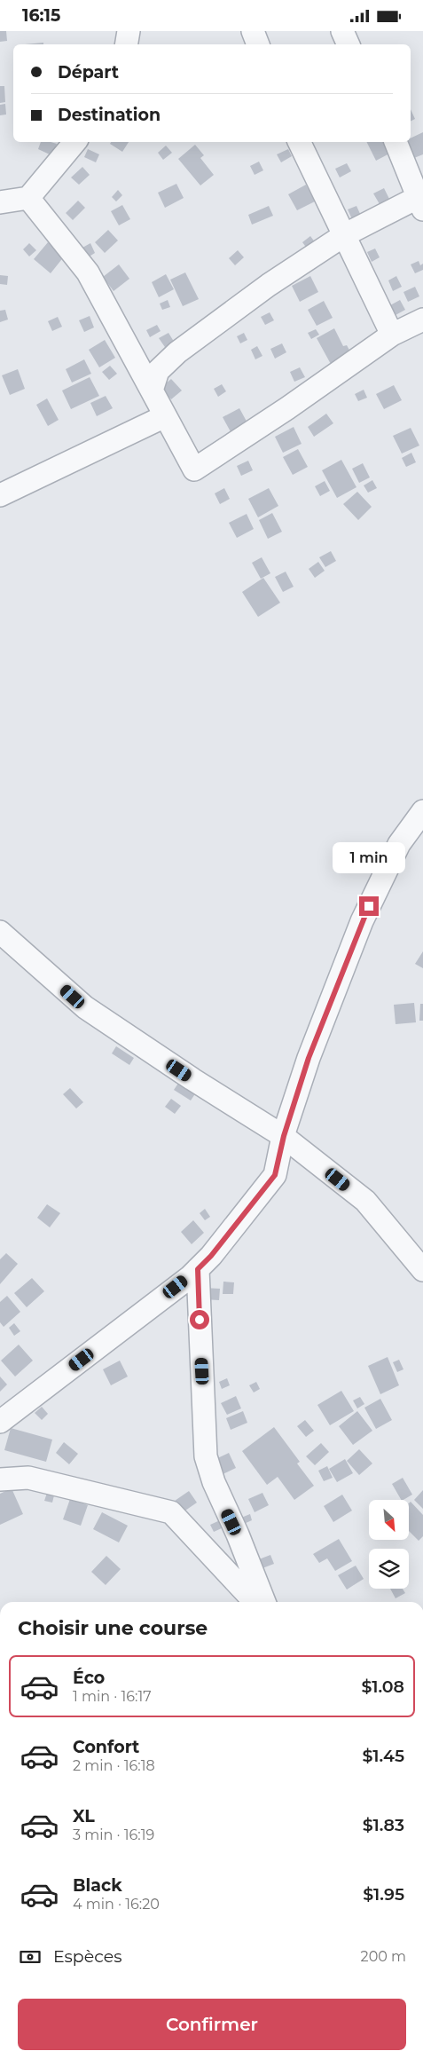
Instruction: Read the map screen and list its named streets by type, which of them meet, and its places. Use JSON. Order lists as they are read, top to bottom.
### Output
{
  "north": "bottom right",
  "page": {
    "status": "16:15",
    "banner": ["Départ", "Destination"],
    "bubble": "1 min",
    "heading": "Choisir une course",
    "list": [
      {
        "name": "Éco",
        "note": "1 min · 16:17",
        "value": "$1.08"
      },
      {
        "name": "Confort",
        "note": "2 min · 16:18",
        "value": "$1.45"
      },
      {
        "name": "XL",
        "note": "3 min · 16:19",
        "value": "$1.83"
      },
      {
        "name": "Black",
        "note": "4 min · 16:20",
        "value": "$1.95"
      }
    ],
    "pay": ["Espèces", "200 m"],
    "buttons": "Confirmer"
  }
}
